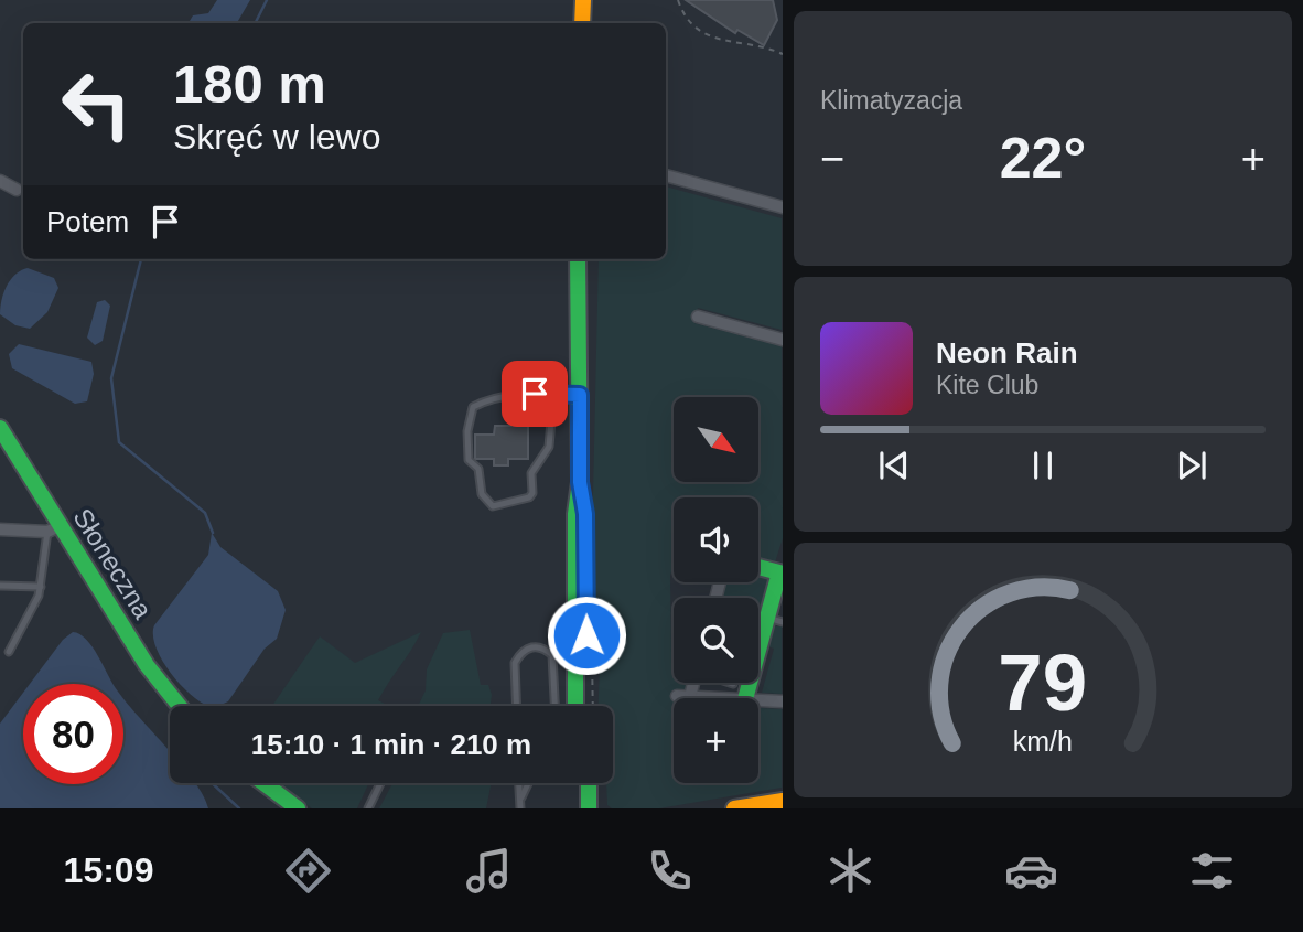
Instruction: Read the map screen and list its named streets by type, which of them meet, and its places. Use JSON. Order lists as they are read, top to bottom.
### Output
{
  "streets": {
    "main road": ["Słoneczna"]
  },
  "north": "bottom right",
  "page": {
    "tile": "Klimatyzacja",
    "turn": ["180 m", "Skręć w lewo"],
    "heat": ["−", "22°", "+"],
    "then": "Potem",
    "song": ["Neon Rain", "Kite Club"],
    "map_buttons": "+",
    "limit": "80",
    "trip": "15:10 · 1 min · 210 m",
    "tabs": "15:09",
    "gauge": ["79", "km/h"]
  }
}
